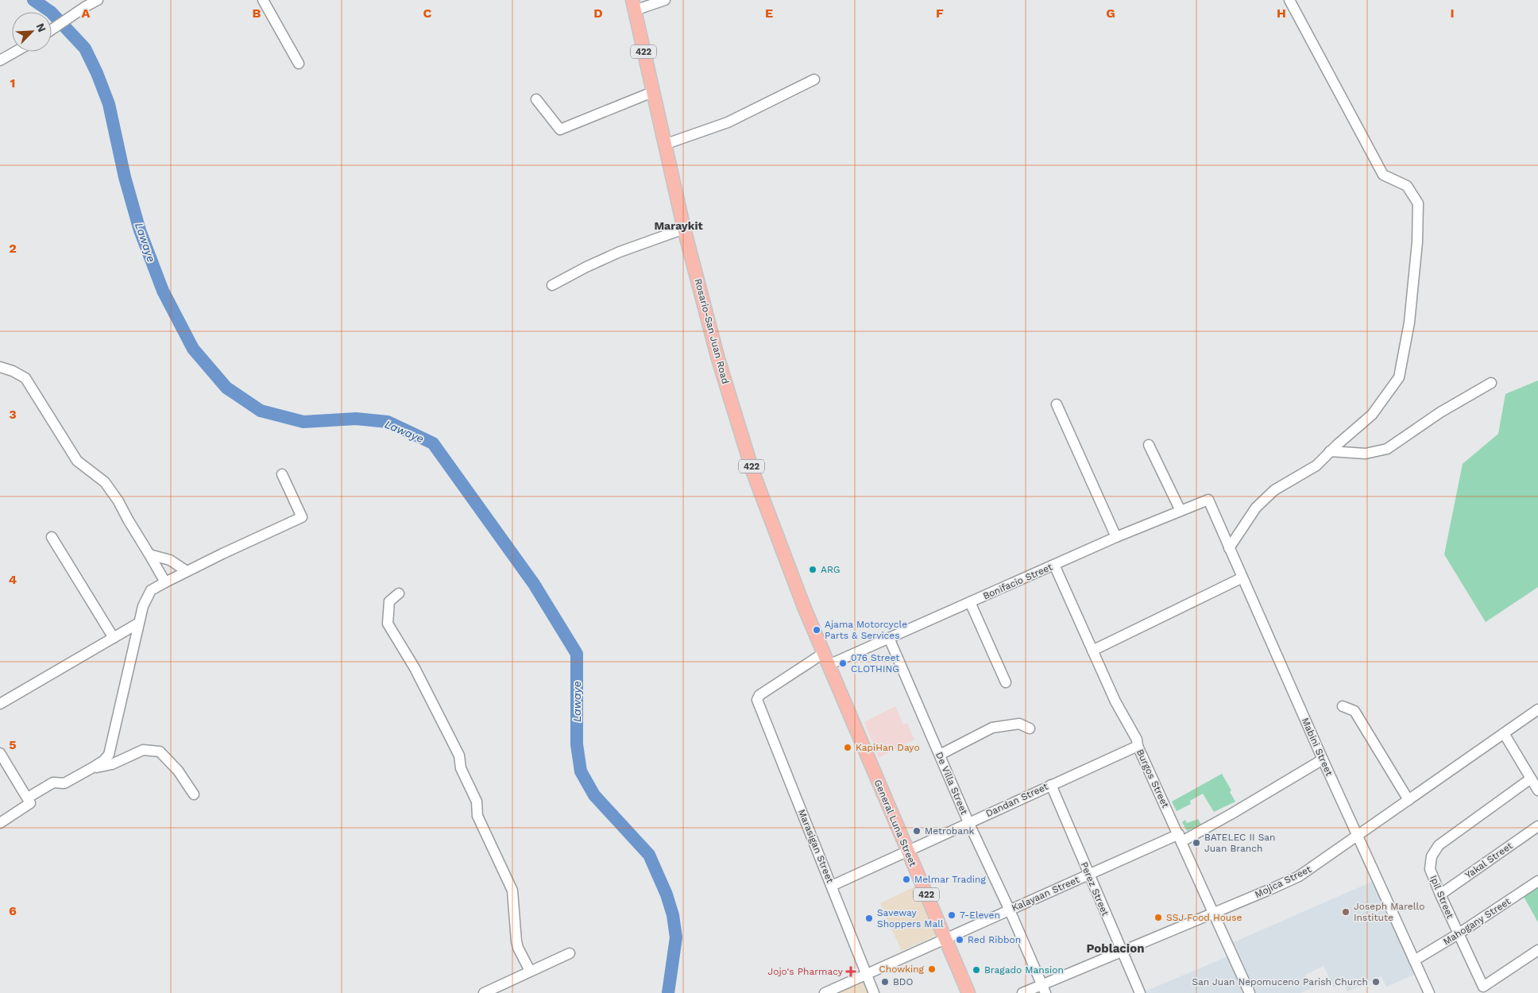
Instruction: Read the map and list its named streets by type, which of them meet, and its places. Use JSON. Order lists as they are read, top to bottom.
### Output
{
  "streets": {
    "main road": ["422", "Rosario-San Juan Road", "General Luna Street"],
    "street": [
      "Bonifacio Street",
      "Mabini Street",
      "Burgos Street",
      "De Villa Street",
      "Dandan Street",
      "Marasigan Street",
      "Yakal Street",
      "Mojica Street",
      "Perez Street",
      "Kalayaan Street",
      "Ipil Street",
      "Mahogany Street"
    ]
  },
  "crossings": [
    ["Rosario-San Juan Road", "Bonifacio Street"],
    ["Rosario-San Juan Road", "General Luna Street"],
    ["Bonifacio Street", "Mabini Street"],
    ["Bonifacio Street", "Burgos Street"],
    ["Bonifacio Street", "De Villa Street"],
    ["Bonifacio Street", "General Luna Street"],
    ["Bonifacio Street", "Marasigan Street"],
    ["Mabini Street", "Mojica Street"],
    ["Mabini Street", "Kalayaan Street"],
    ["Mabini Street", "Mahogany Street"],
    ["Burgos Street", "Dandan Street"],
    ["Burgos Street", "Mojica Street"],
    ["Burgos Street", "Kalayaan Street"],
    ["De Villa Street", "Dandan Street"],
    ["De Villa Street", "Mojica Street"],
    ["De Villa Street", "Kalayaan Street"],
    ["Dandan Street", "General Luna Street"],
    ["Dandan Street", "Marasigan Street"],
    ["Dandan Street", "Perez Street"],
    ["General Luna Street", "Kalayaan Street"],
    ["Marasigan Street", "Kalayaan Street"],
    ["Yakal Street", "Ipil Street"],
    ["Mojica Street", "Perez Street"],
    ["Perez Street", "Kalayaan Street"],
    ["Ipil Street", "Mahogany Street"]
  ],
  "districts": ["Maraykit", "Poblacion"],
  "water": ["Lawaye"],
  "places": {
    "other": [
      "ARG",
      "Ajama Motorcycle Parts & Services",
      "076 Street CLOTHING",
      "KapiHan Dayo",
      "Metrobank",
      "BATELEC II San Juan Branch",
      "Melmar Trading",
      "Joseph Marello Institute",
      "7-Eleven",
      "SSJ Food House",
      "Saveway Shoppers Mall",
      "Red Ribbon",
      "Chowking",
      "Bragado Mansion",
      "BDO",
      "San Juan Nepomuceno Parish Church"
    ],
    "health": ["Jojo's Pharmacy"]
  },
  "north": "top right",
  "grid": {
    "columns": [
      "A",
      "B",
      "C",
      "D",
      "E",
      "F",
      "G",
      "H",
      "I"
    ],
    "rows": [
      "1",
      "2",
      "3",
      "4",
      "5",
      "6"
    ]
  }
}
